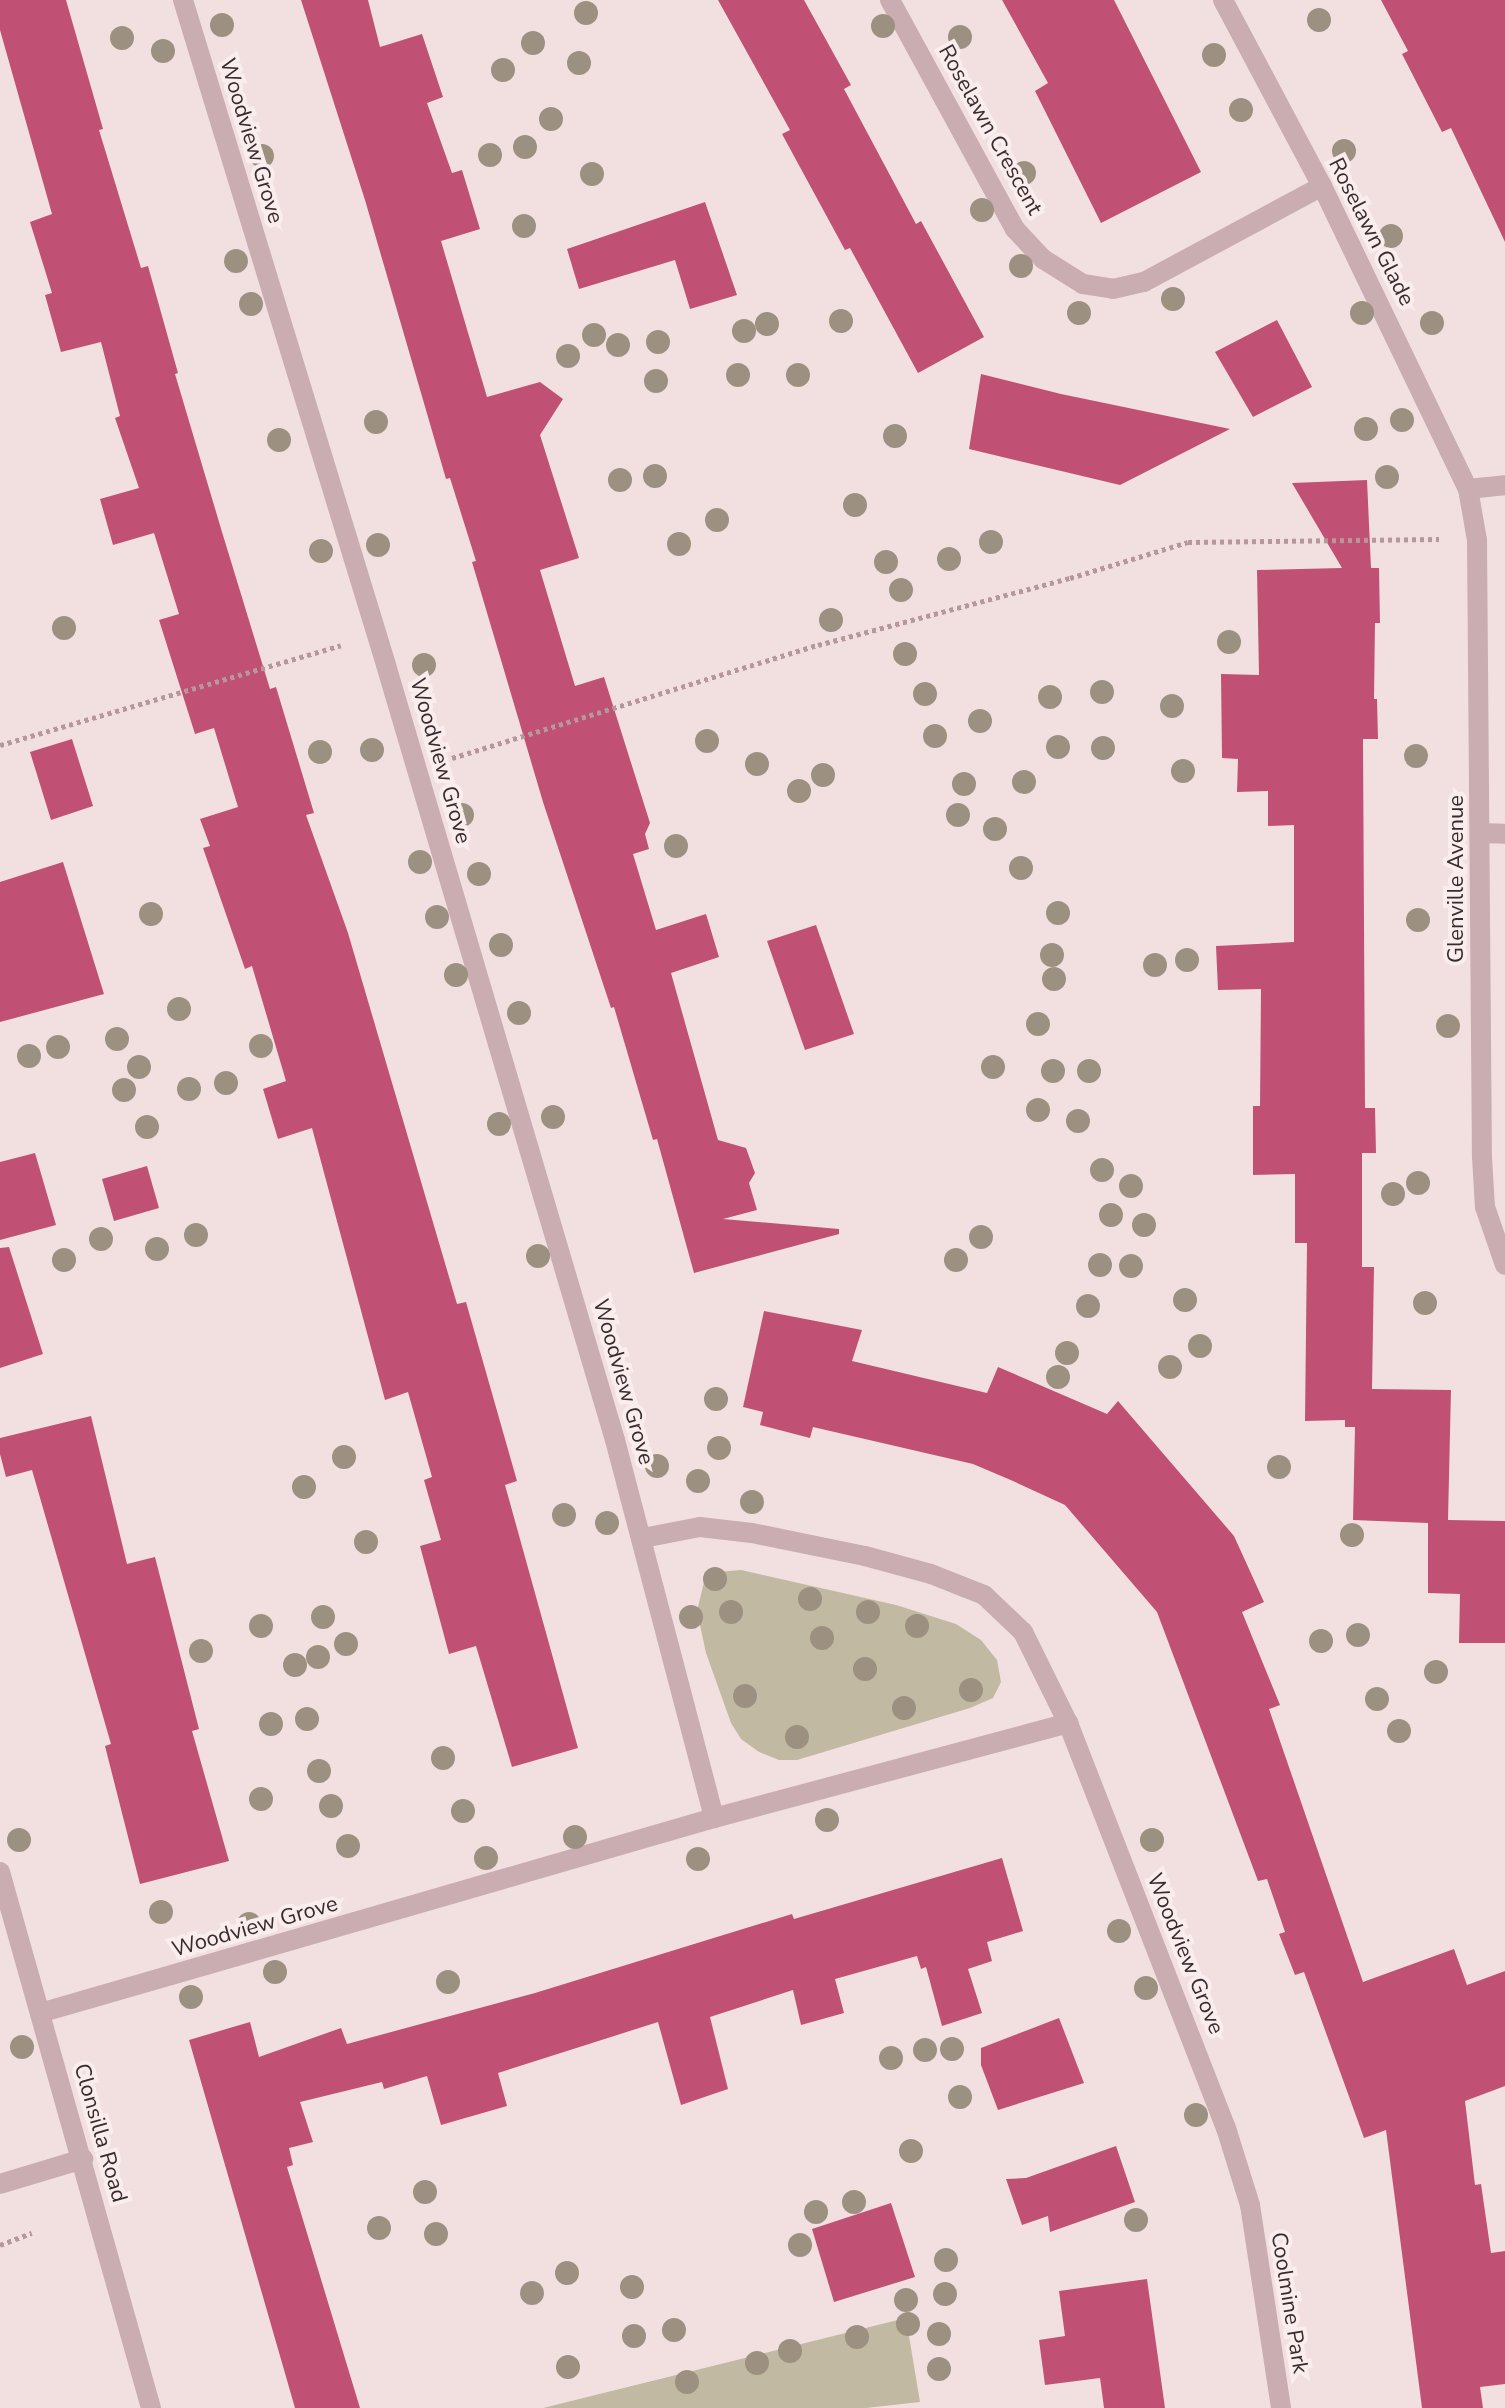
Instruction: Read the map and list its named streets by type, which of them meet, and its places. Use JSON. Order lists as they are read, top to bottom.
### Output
{
  "streets": {
    "street": [
      "Roselawn Crescent",
      "Woodview Grove",
      "Roselawn Glade",
      "Glenville Avenue",
      "Clonsilla Road",
      "Coolmine Park"
    ]
  },
  "crossings": [
    ["Roselawn Crescent", "Roselawn Glade"],
    ["Woodview Grove", "Clonsilla Road"],
    ["Woodview Grove", "Coolmine Park"],
    ["Roselawn Glade", "Glenville Avenue"]
  ]
}
